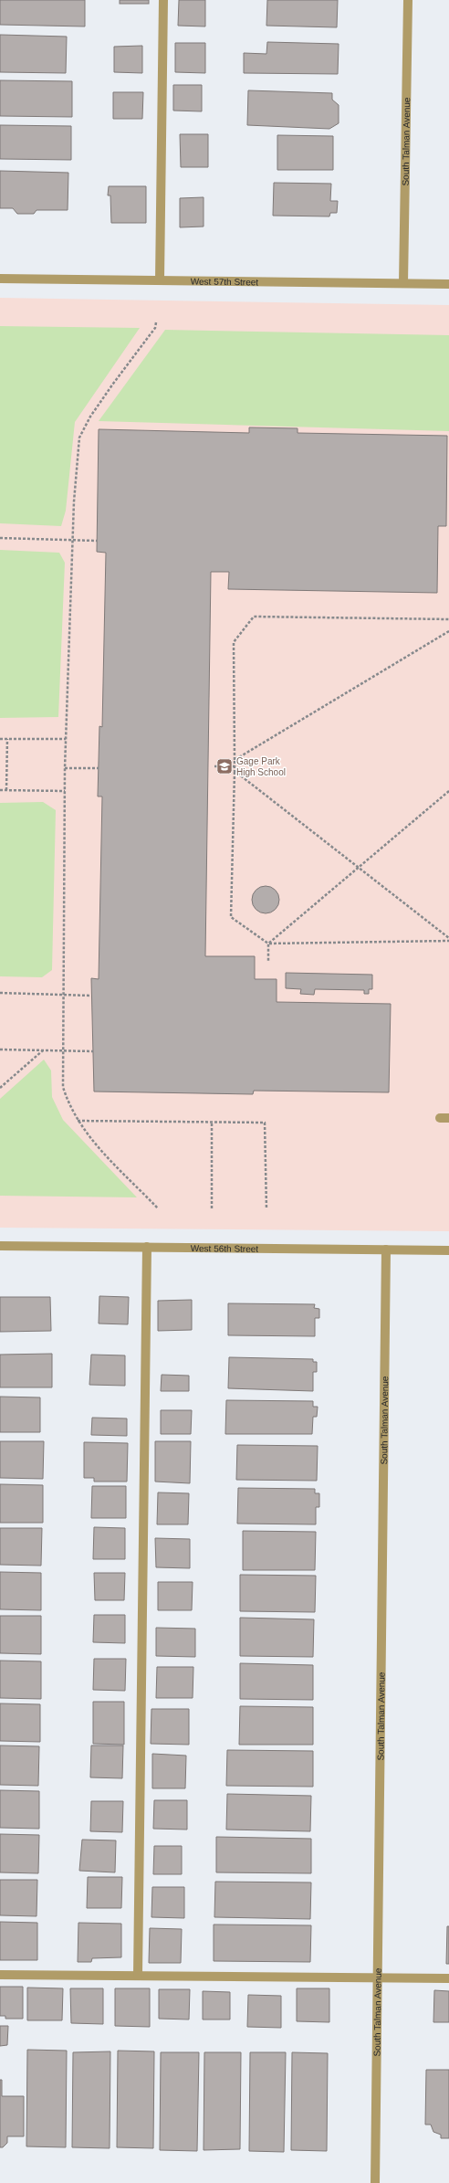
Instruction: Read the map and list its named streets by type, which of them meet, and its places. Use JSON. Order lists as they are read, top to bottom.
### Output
{
  "streets": {
    "street": ["South Talman Avenue", "West 57th Street", "West 56th Street"]
  },
  "crossings": [
    ["South Talman Avenue", "West 57th Street"],
    ["South Talman Avenue", "West 56th Street"]
  ],
  "places": {
    "school or university": ["Gage Park High School"]
  }
}
